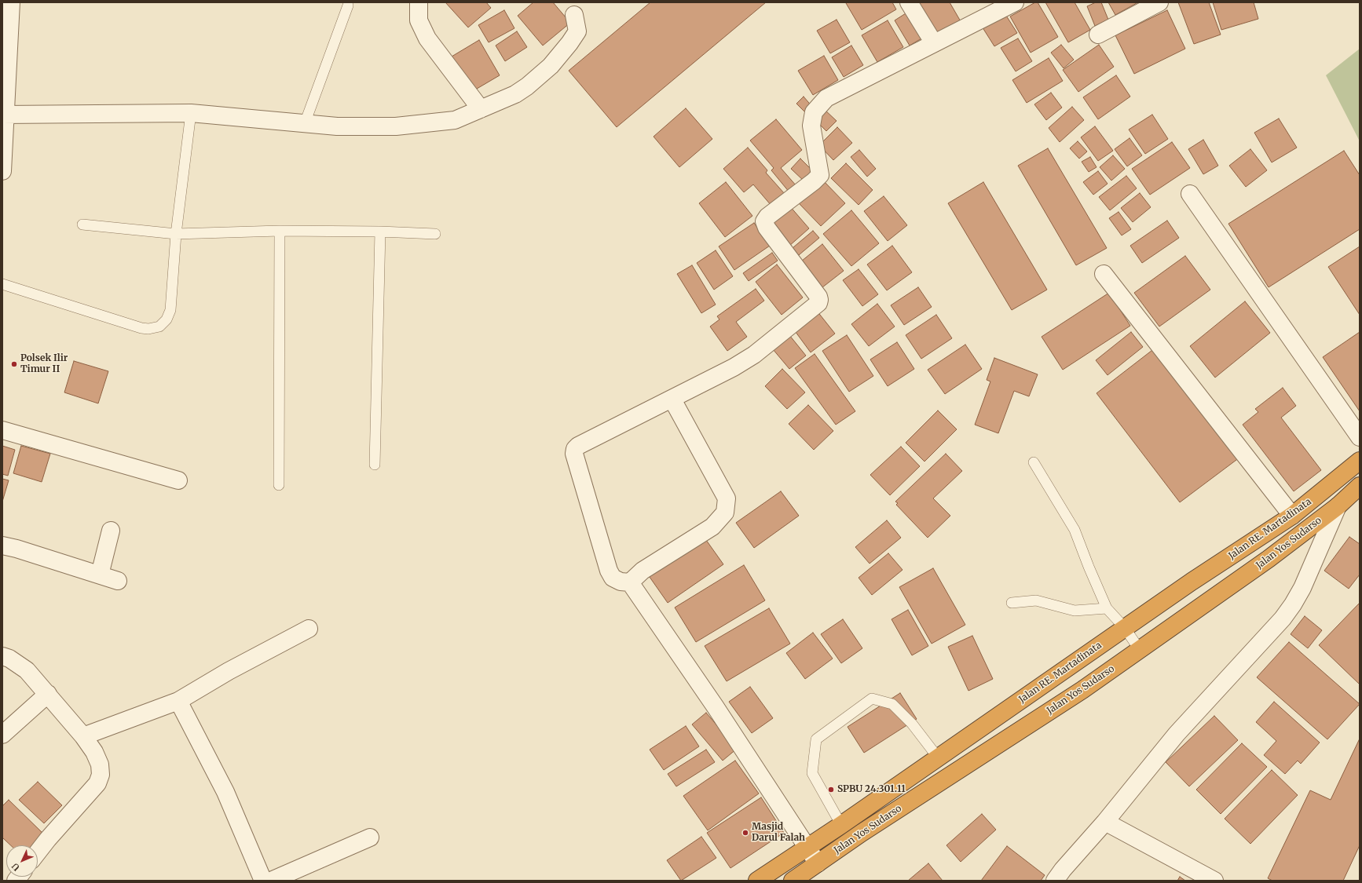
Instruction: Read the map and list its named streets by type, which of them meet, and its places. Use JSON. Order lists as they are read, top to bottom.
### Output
{
  "streets": {
    "highway": ["Jalan RE. Martadinata", "Jalan Yos Sudarso"]
  },
  "places": ["Polsek Ilir Timur II", "SPBU 24.301.11", "Masjid Darul Falah"],
  "north": "bottom left"
}
